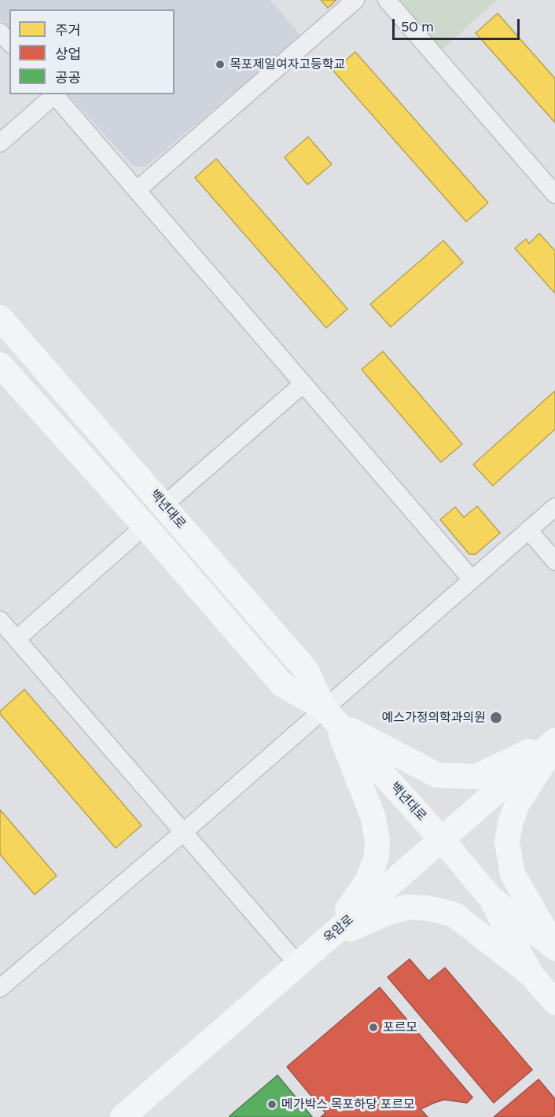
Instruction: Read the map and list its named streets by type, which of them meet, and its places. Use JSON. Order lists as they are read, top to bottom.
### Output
{
  "streets": {
    "street": ["백년대로", "옥암로"]
  },
  "crossings": [
    ["백년대로", "옥암로"]
  ],
  "places": [
    "목포제일여자고등학교",
    "예스가정의학과의원",
    "포르모",
    "메가박스 목포하당 포르모"
  ],
  "legend": ["주거", "상업", "공공"],
  "scale_bar": "50 m"
}
